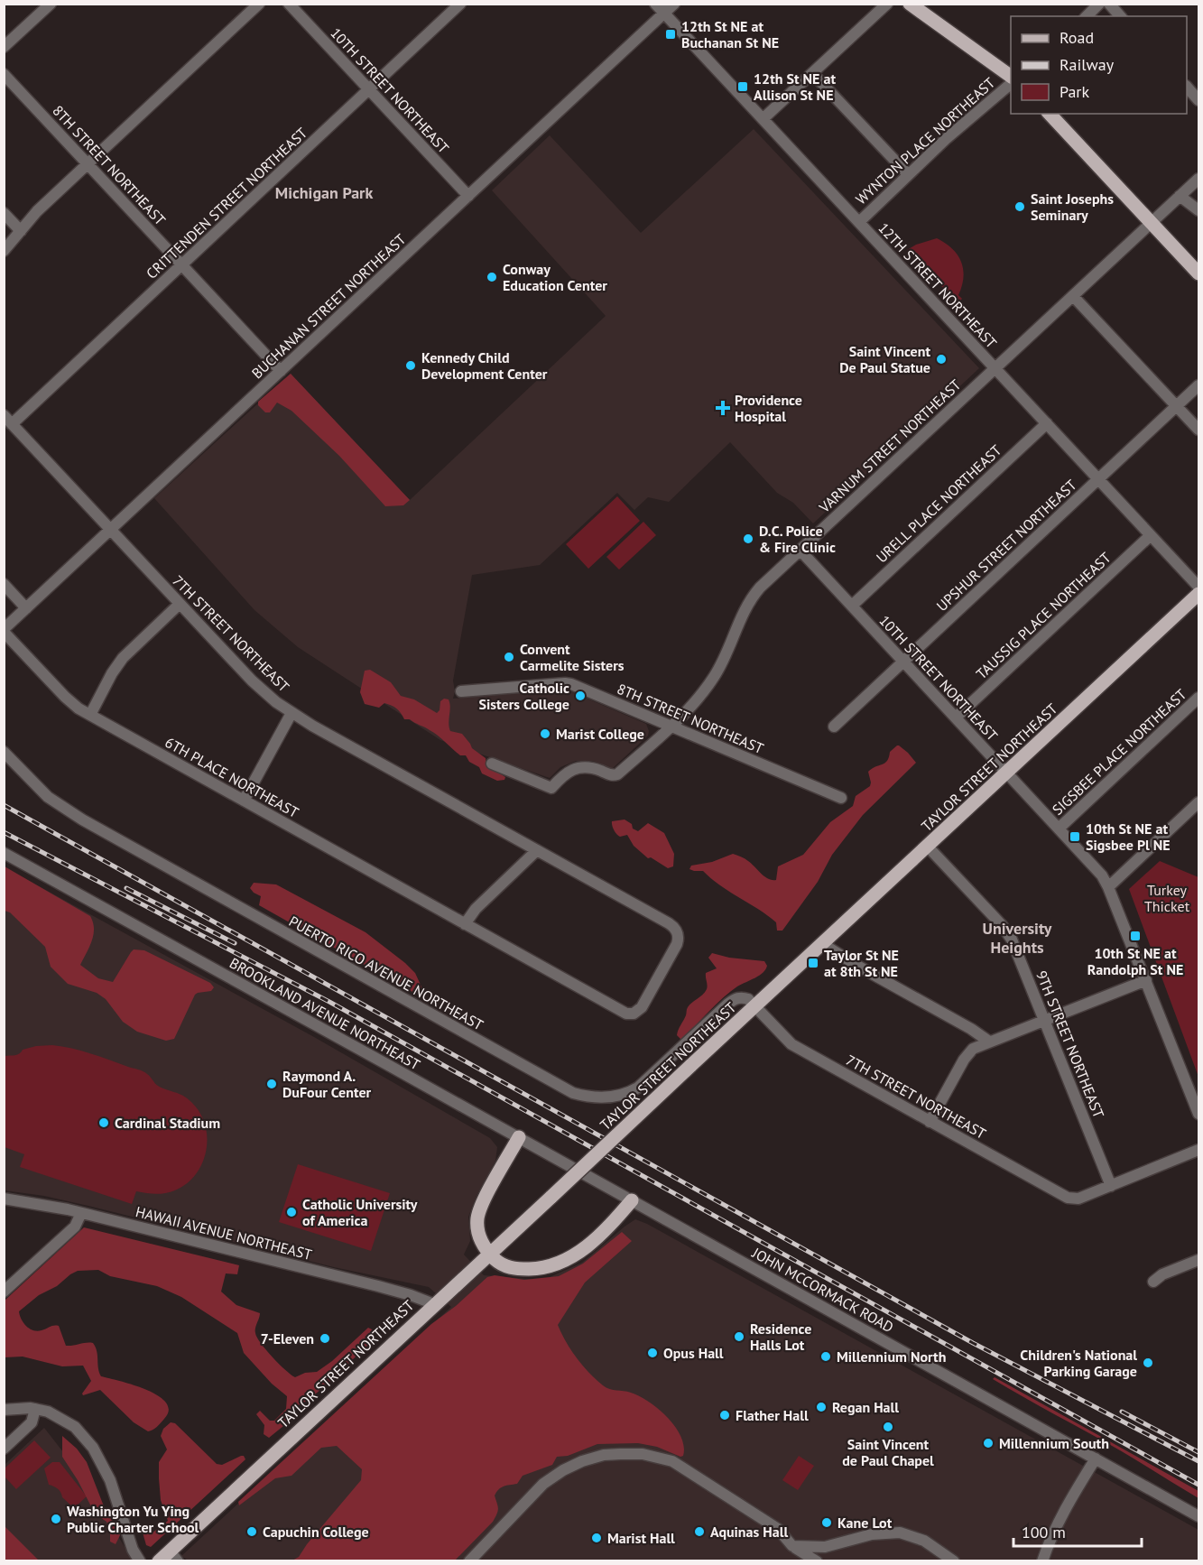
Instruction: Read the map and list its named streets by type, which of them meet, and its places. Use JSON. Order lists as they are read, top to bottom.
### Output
{
  "streets": {
    "main road": ["TAYLOR STREET NORTHEAST"],
    "street": [
      "10TH STREET NORTHEAST",
      "WYNTON PLACE NORTHEAST",
      "8TH STREET NORTHEAST",
      "CRITTENDEN STREET NORTHEAST",
      "12TH STREET NORTHEAST",
      "BUCHANAN STREET NORTHEAST",
      "VARNUM STREET NORTHEAST",
      "URELL PLACE NORTHEAST",
      "UPSHUR STREET NORTHEAST",
      "TAUSSIG PLACE NORTHEAST",
      "7TH STREET NORTHEAST",
      "SIGSBEE PLACE NORTHEAST",
      "6TH PLACE NORTHEAST",
      "PUERTO RICO AVENUE NORTHEAST",
      "BROOKLAND AVENUE NORTHEAST",
      "9TH STREET NORTHEAST",
      "HAWAII AVENUE NORTHEAST",
      "JOHN MCCORMACK ROAD"
    ]
  },
  "crossings": [
    ["10TH STREET NORTHEAST", "CRITTENDEN STREET NORTHEAST"],
    ["10TH STREET NORTHEAST", "BUCHANAN STREET NORTHEAST"],
    ["10TH STREET NORTHEAST", "VARNUM STREET NORTHEAST"],
    ["10TH STREET NORTHEAST", "URELL PLACE NORTHEAST"],
    ["10TH STREET NORTHEAST", "UPSHUR STREET NORTHEAST"],
    ["10TH STREET NORTHEAST", "TAUSSIG PLACE NORTHEAST"],
    ["10TH STREET NORTHEAST", "SIGSBEE PLACE NORTHEAST"],
    ["10TH STREET NORTHEAST", "TAYLOR STREET NORTHEAST"],
    ["WYNTON PLACE NORTHEAST", "12TH STREET NORTHEAST"],
    ["8TH STREET NORTHEAST", "CRITTENDEN STREET NORTHEAST"],
    ["8TH STREET NORTHEAST", "BUCHANAN STREET NORTHEAST"],
    ["8TH STREET NORTHEAST", "VARNUM STREET NORTHEAST"],
    ["CRITTENDEN STREET NORTHEAST", "7TH STREET NORTHEAST"],
    ["12TH STREET NORTHEAST", "BUCHANAN STREET NORTHEAST"],
    ["12TH STREET NORTHEAST", "VARNUM STREET NORTHEAST"],
    ["12TH STREET NORTHEAST", "URELL PLACE NORTHEAST"],
    ["12TH STREET NORTHEAST", "UPSHUR STREET NORTHEAST"],
    ["12TH STREET NORTHEAST", "TAUSSIG PLACE NORTHEAST"],
    ["BUCHANAN STREET NORTHEAST", "7TH STREET NORTHEAST"],
    ["BUCHANAN STREET NORTHEAST", "6TH PLACE NORTHEAST"],
    ["7TH STREET NORTHEAST", "TAYLOR STREET NORTHEAST"],
    ["7TH STREET NORTHEAST", "6TH PLACE NORTHEAST"],
    ["7TH STREET NORTHEAST", "PUERTO RICO AVENUE NORTHEAST"],
    ["7TH STREET NORTHEAST", "9TH STREET NORTHEAST"],
    ["TAYLOR STREET NORTHEAST", "PUERTO RICO AVENUE NORTHEAST"],
    ["TAYLOR STREET NORTHEAST", "9TH STREET NORTHEAST"],
    ["TAYLOR STREET NORTHEAST", "HAWAII AVENUE NORTHEAST"],
    ["BROOKLAND AVENUE NORTHEAST", "JOHN MCCORMACK ROAD"]
  ],
  "districts": ["Michigan Park", "University Heights"],
  "parks": ["Turkey Thicket"],
  "places": {
    "transit": [
      "12th St NE at Buchanan St NE",
      "12th St NE at Allison St NE",
      "10th St NE at Sigsbee Pl NE",
      "10th St NE at Randolph St NE",
      "Taylor St NE at 8th St NE"
    ],
    "other": [
      "Saint Josephs Seminary",
      "Conway Education Center",
      "Saint Vincent De Paul Statue",
      "Kennedy Child Development Center",
      "D.C. Police & Fire Clinic",
      "Convent Carmelite Sisters",
      "Catholic Sisters College",
      "Marist College",
      "Raymond A. DuFour Center",
      "Cardinal Stadium",
      "Catholic University of America",
      "Residence Halls Lot",
      "7-Eleven",
      "Opus Hall",
      "Millennium North",
      "Children's National Parking Garage",
      "Regan Hall",
      "Flather Hall",
      "Saint Vincent de Paul Chapel",
      "Millennium South",
      "Washington Yu Ying Public Charter School",
      "Kane Lot",
      "Capuchin College",
      "Aquinas Hall",
      "Marist Hall"
    ],
    "health": ["Providence Hospital"]
  },
  "legend": ["Road", "Railway", "Park"],
  "scale_bar": "100 m"
}
